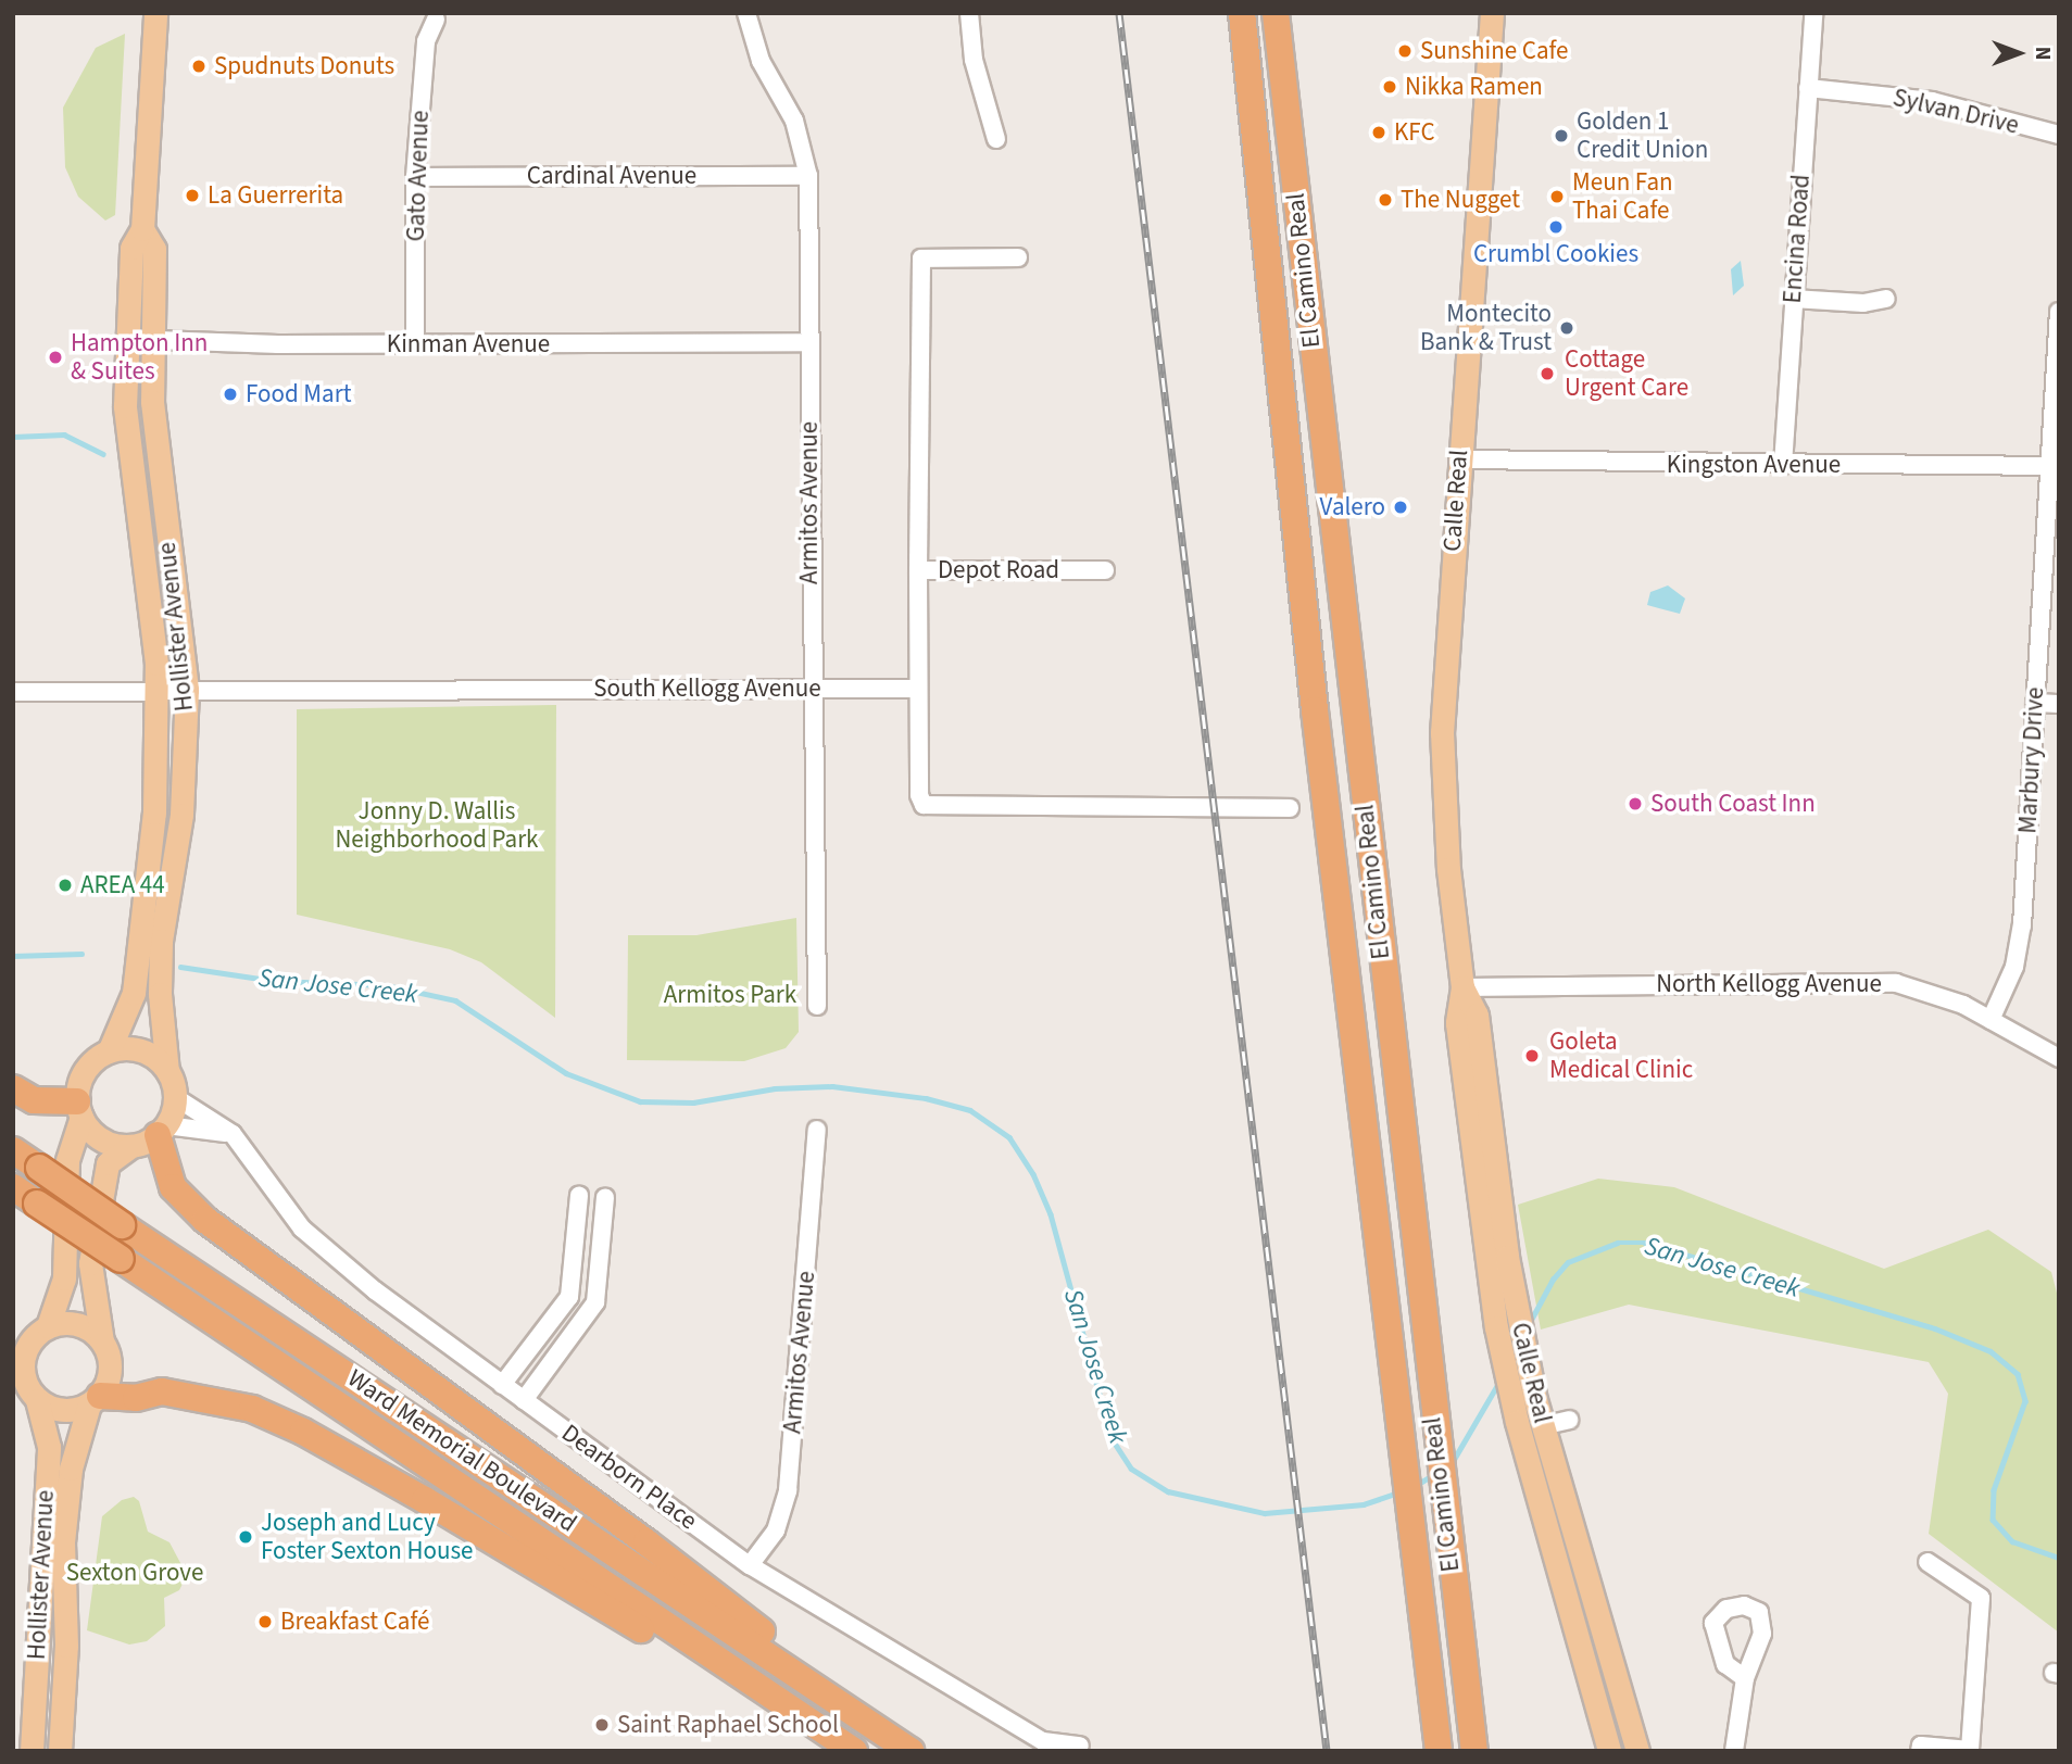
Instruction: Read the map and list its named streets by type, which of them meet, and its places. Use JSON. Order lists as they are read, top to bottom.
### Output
{
  "streets": {
    "highway": ["El Camino Real", "Ward Memorial Boulevard"],
    "main road": ["Calle Real", "Hollister Avenue"],
    "street": [
      "Sylvan Drive",
      "Gato Avenue",
      "Cardinal Avenue",
      "Encina Road",
      "Kinman Avenue",
      "Kingston Avenue",
      "Armitos Avenue",
      "Depot Road",
      "South Kellogg Avenue",
      "Marbury Drive",
      "North Kellogg Avenue",
      "Dearborn Place"
    ]
  },
  "crossings": [
    ["Sylvan Drive", "Encina Road"],
    ["Gato Avenue", "Cardinal Avenue"],
    ["Gato Avenue", "Kinman Avenue"],
    ["Cardinal Avenue", "Armitos Avenue"],
    ["Encina Road", "Kingston Avenue"],
    ["Kinman Avenue", "Armitos Avenue"],
    ["Kinman Avenue", "Hollister Avenue"],
    ["Kingston Avenue", "Calle Real"],
    ["Kingston Avenue", "Marbury Drive"],
    ["Calle Real", "North Kellogg Avenue"],
    ["Armitos Avenue", "South Kellogg Avenue"],
    ["Armitos Avenue", "Dearborn Place"],
    ["Depot Road", "South Kellogg Avenue"],
    ["Hollister Avenue", "South Kellogg Avenue"],
    ["Hollister Avenue", "Dearborn Place"],
    ["Marbury Drive", "North Kellogg Avenue"]
  ],
  "water": ["San Jose Creek"],
  "parks": ["Jonny D. Wallis Neighborhood Park", "Armitos Park", "Sexton Grove"],
  "places": [
    "Sunshine Cafe",
    "Spudnuts Donuts",
    "Nikka Ramen",
    "KFC",
    "Golden 1 Credit Union",
    "La Guerrerita",
    "Meun Fan Thai Cafe",
    "The Nugget",
    "Crumbl Cookies",
    "Montecito Bank & Trust",
    "Hampton Inn & Suites",
    "Cottage Urgent Care",
    "Food Mart",
    "Valero",
    "South Coast Inn",
    "AREA 44",
    "Goleta Medical Clinic",
    "Joseph and Lucy Foster Sexton House",
    "Breakfast Café",
    "Saint Raphael School"
  ],
  "north": "right"
}
